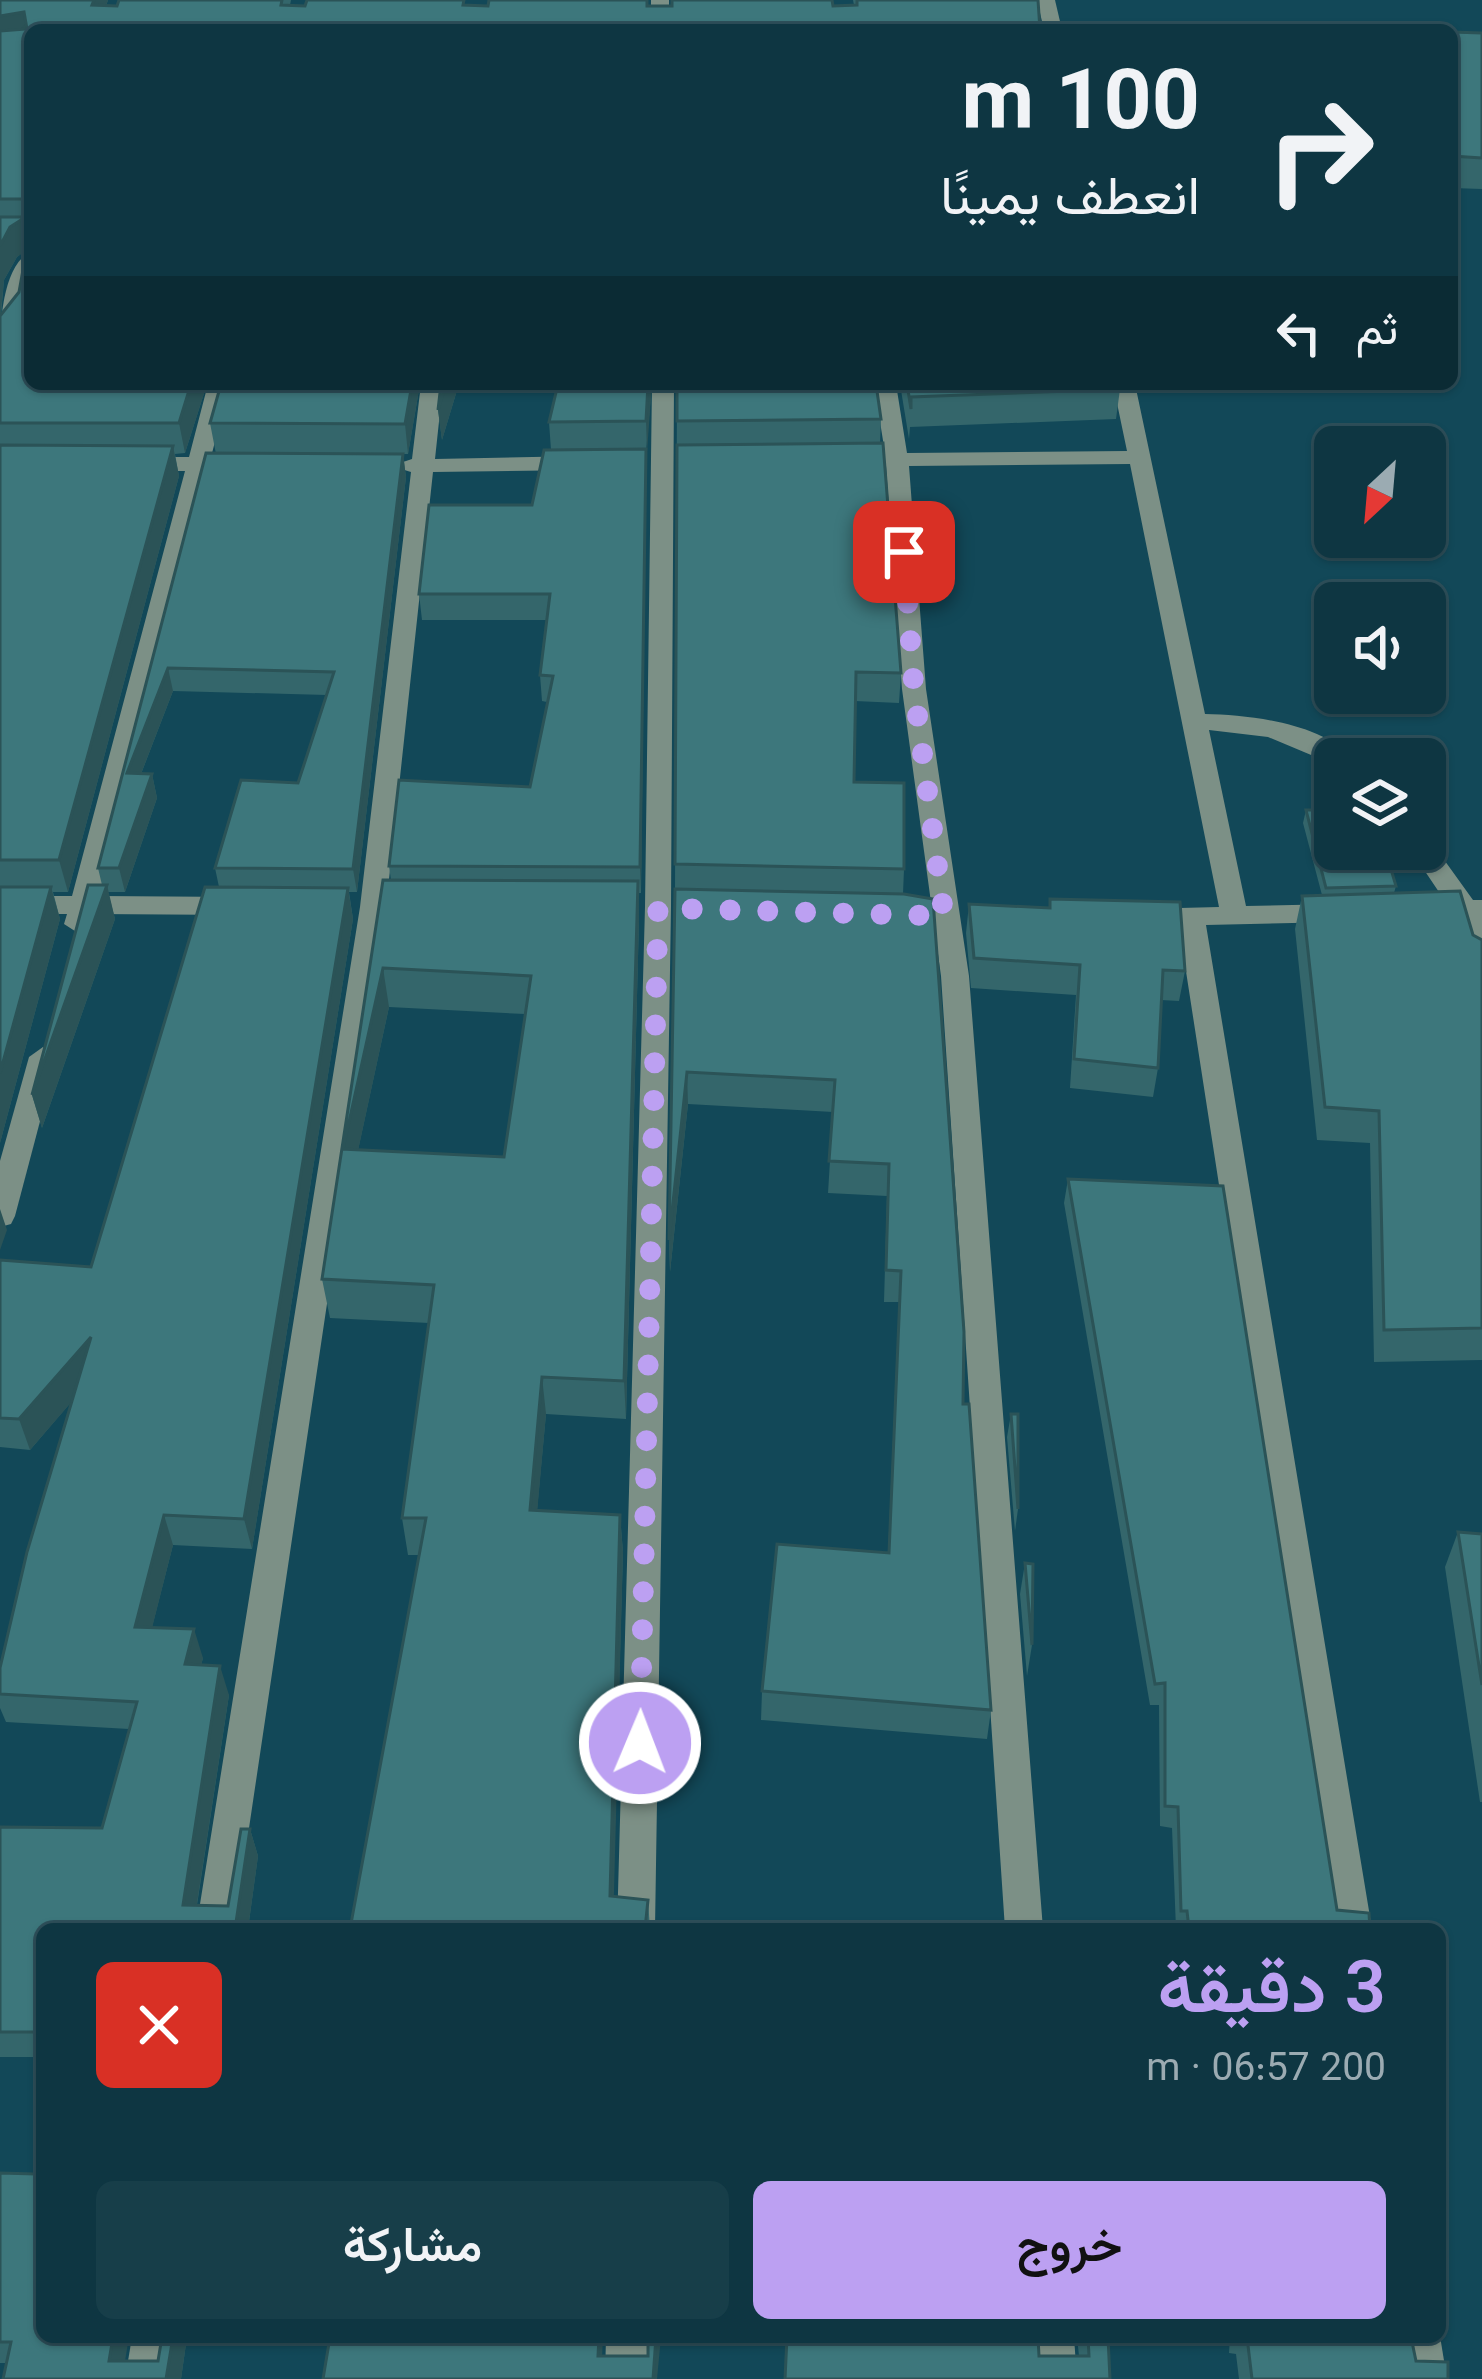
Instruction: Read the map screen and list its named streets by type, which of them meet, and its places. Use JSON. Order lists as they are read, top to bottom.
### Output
{
  "north": "bottom left",
  "page": {
    "turn": ["100 m", "انعطف يمينًا"],
    "then": "ثم",
    "heading": ["3 دقيقة", "200 m · 06:57"],
    "buttons": ["خروج", "مشاركة"]
  }
}
